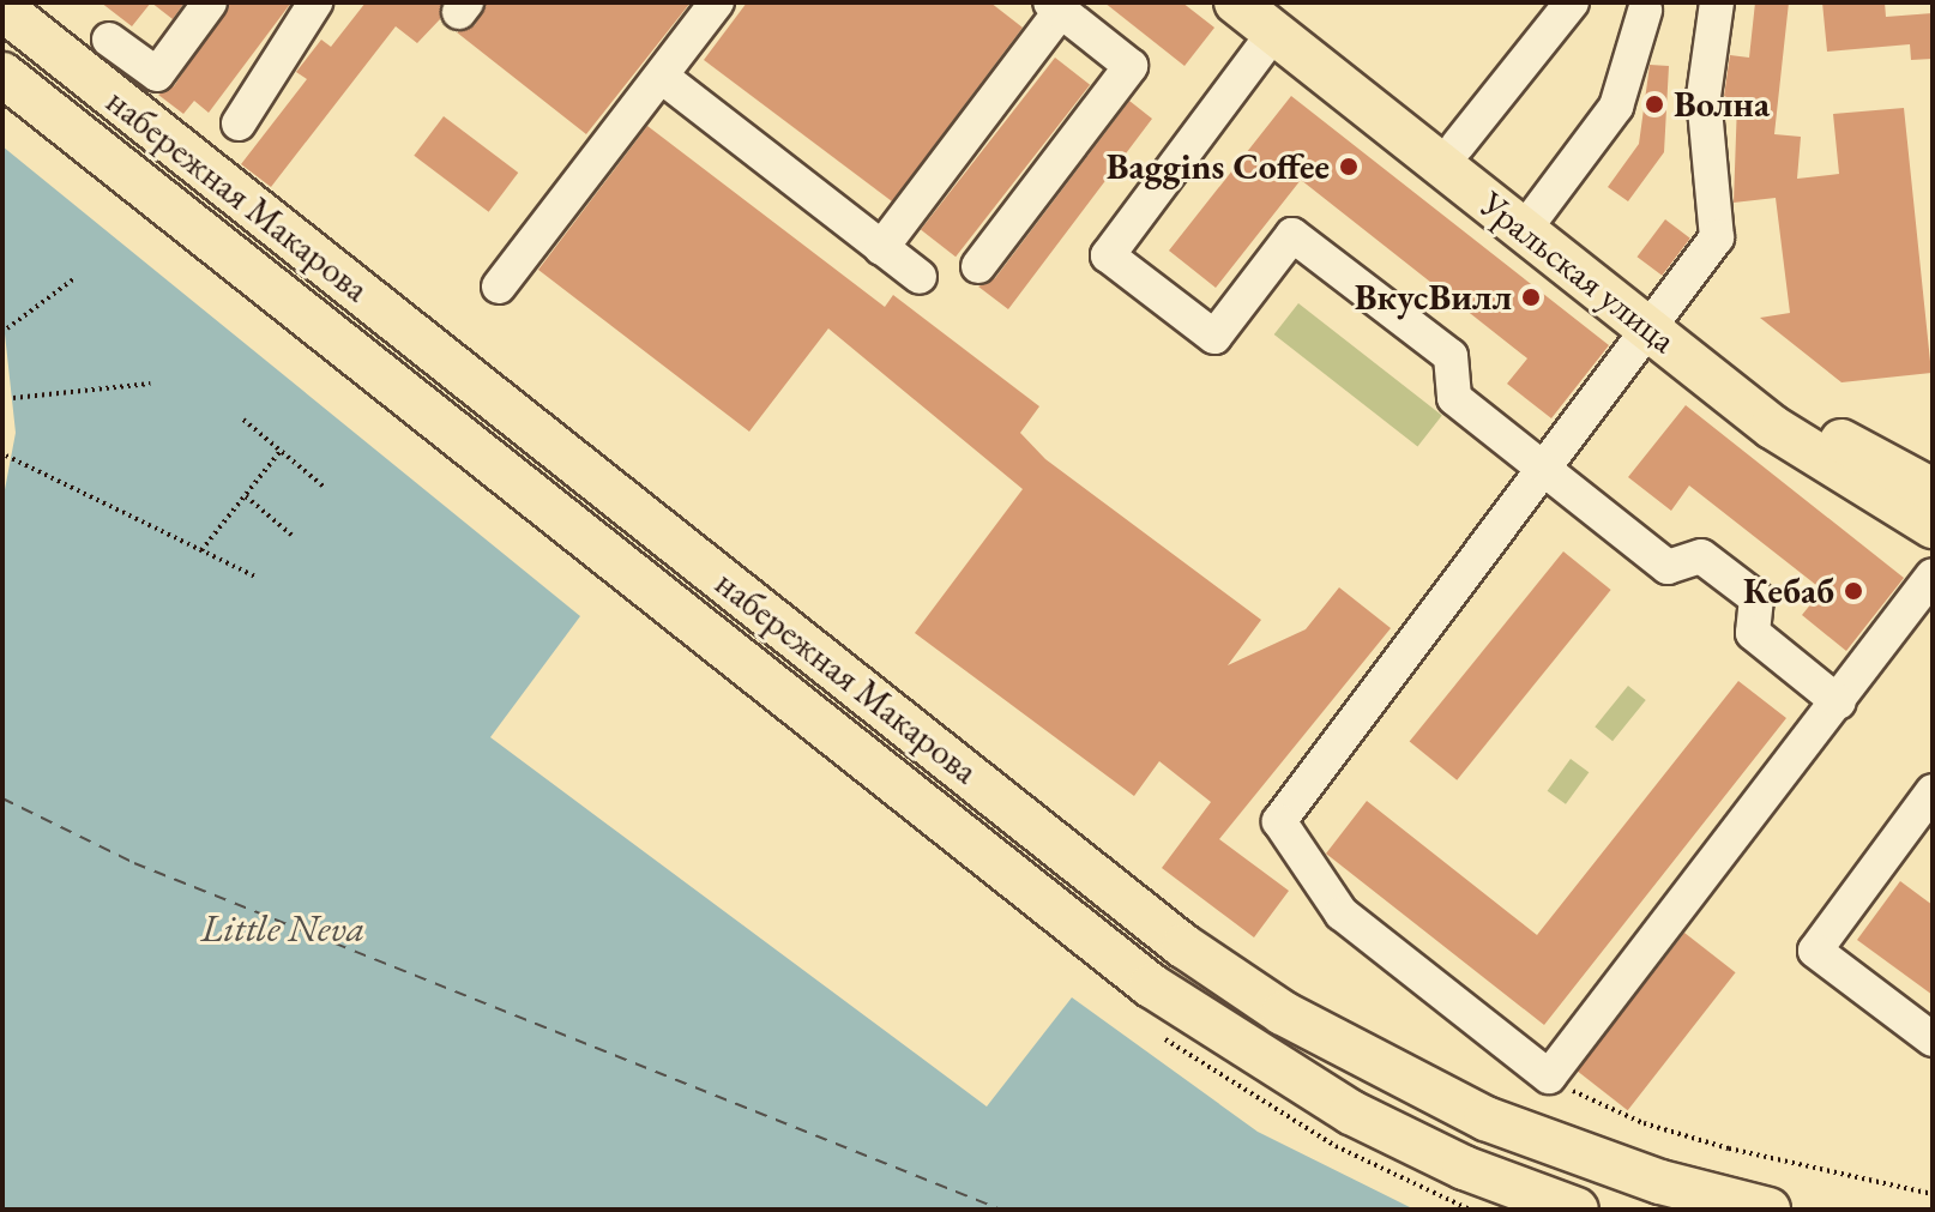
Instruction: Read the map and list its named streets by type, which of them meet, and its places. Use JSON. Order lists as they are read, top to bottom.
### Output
{
  "streets": {
    "main road": ["набережная Макарова", "Уральская улица"]
  },
  "water": ["Little Neva"],
  "places": [
    "Волна",
    "Baggins Coffee",
    "ВкусВилл",
    "Кебаб"
  ]
}
